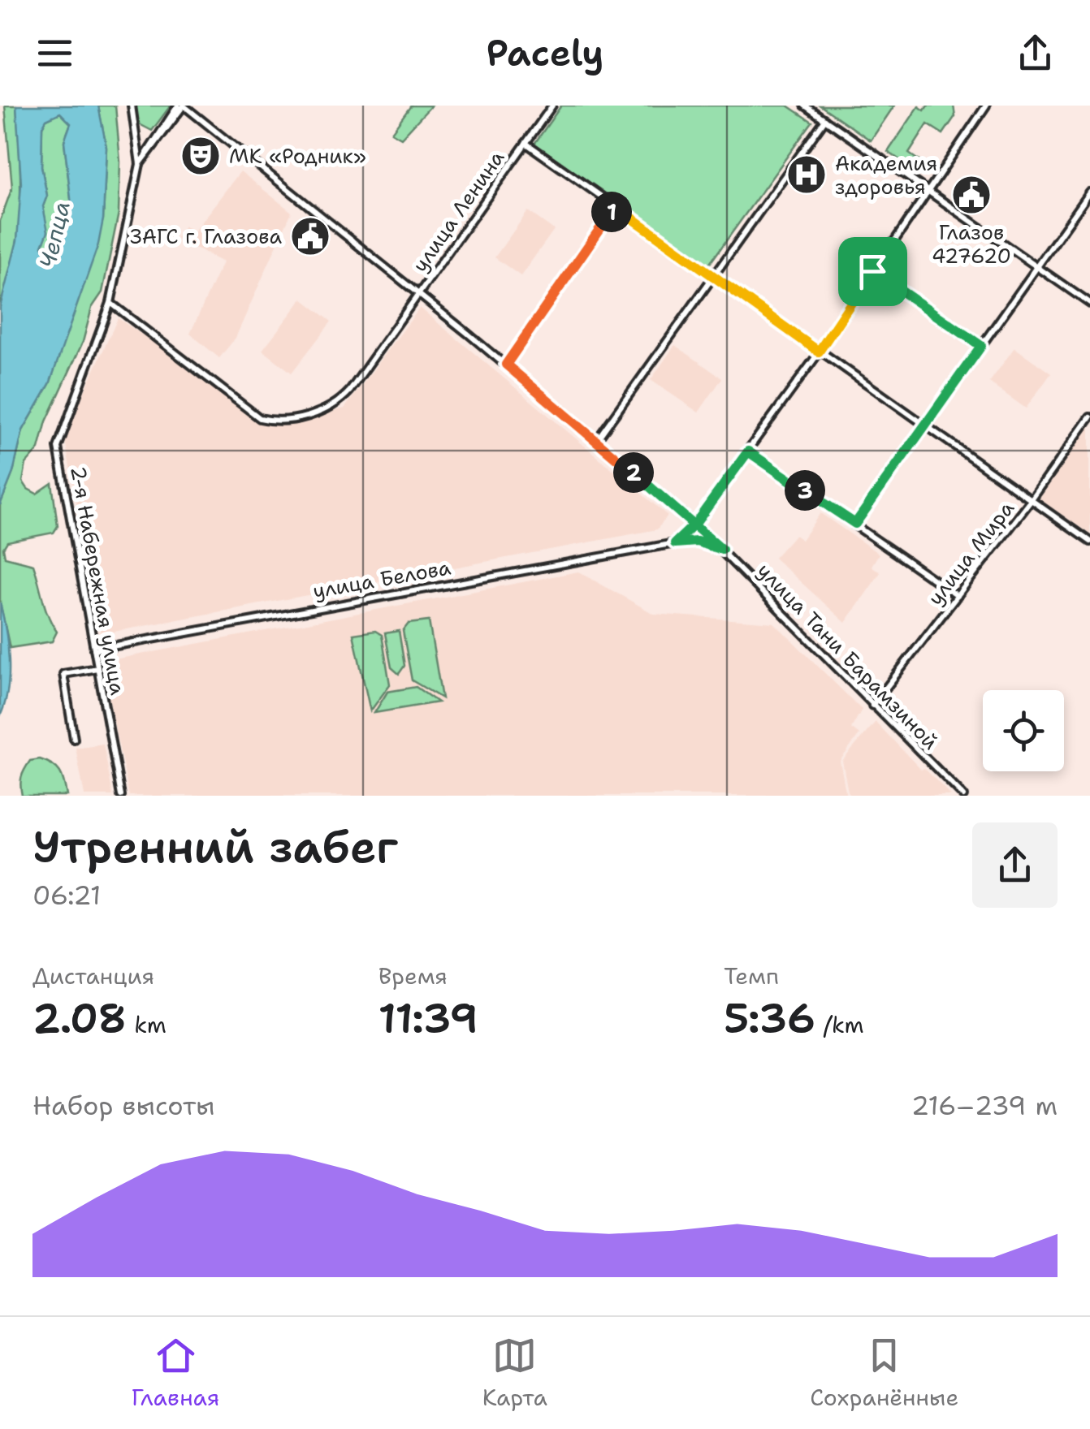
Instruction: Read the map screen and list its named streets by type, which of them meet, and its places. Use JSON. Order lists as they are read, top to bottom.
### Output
{
  "streets": {
    "street": [
      "улица Ленина",
      "улица Мира",
      "улица Белова",
      "2-я Набережная улица",
      "улица Тани Барамзиной"
    ]
  },
  "crossings": [
    ["улица Ленина", "2-я Набережная улица"],
    ["улица Ленина", "улица Тани Барамзиной"],
    ["улица Мира", "улица Тани Барамзиной"],
    ["улица Белова", "2-я Набережная улица"],
    ["улица Белова", "улица Тани Барамзиной"]
  ],
  "water": ["Чепца"],
  "places": {
    "theatre": ["МК «Родник»"],
    "hospital": ["Академия здоровья"],
    "public building": ["Глазов 427620", "ЗАГС г. Глазова"]
  },
  "page": {
    "header": "Pacely",
    "pins": ["1", "2", "3"],
    "heading": ["Утренний забег", "06:21"],
    "stats": [
      ["Дистанция", "2.08 km"],
      ["Время", "11:39"],
      ["Темп", "5:36 /km"]
    ],
    "chart": ["Набор высоты", "216–239 m"],
    "tabs": ["Главная", "Карта", "Сохранённые"]
  }
}
